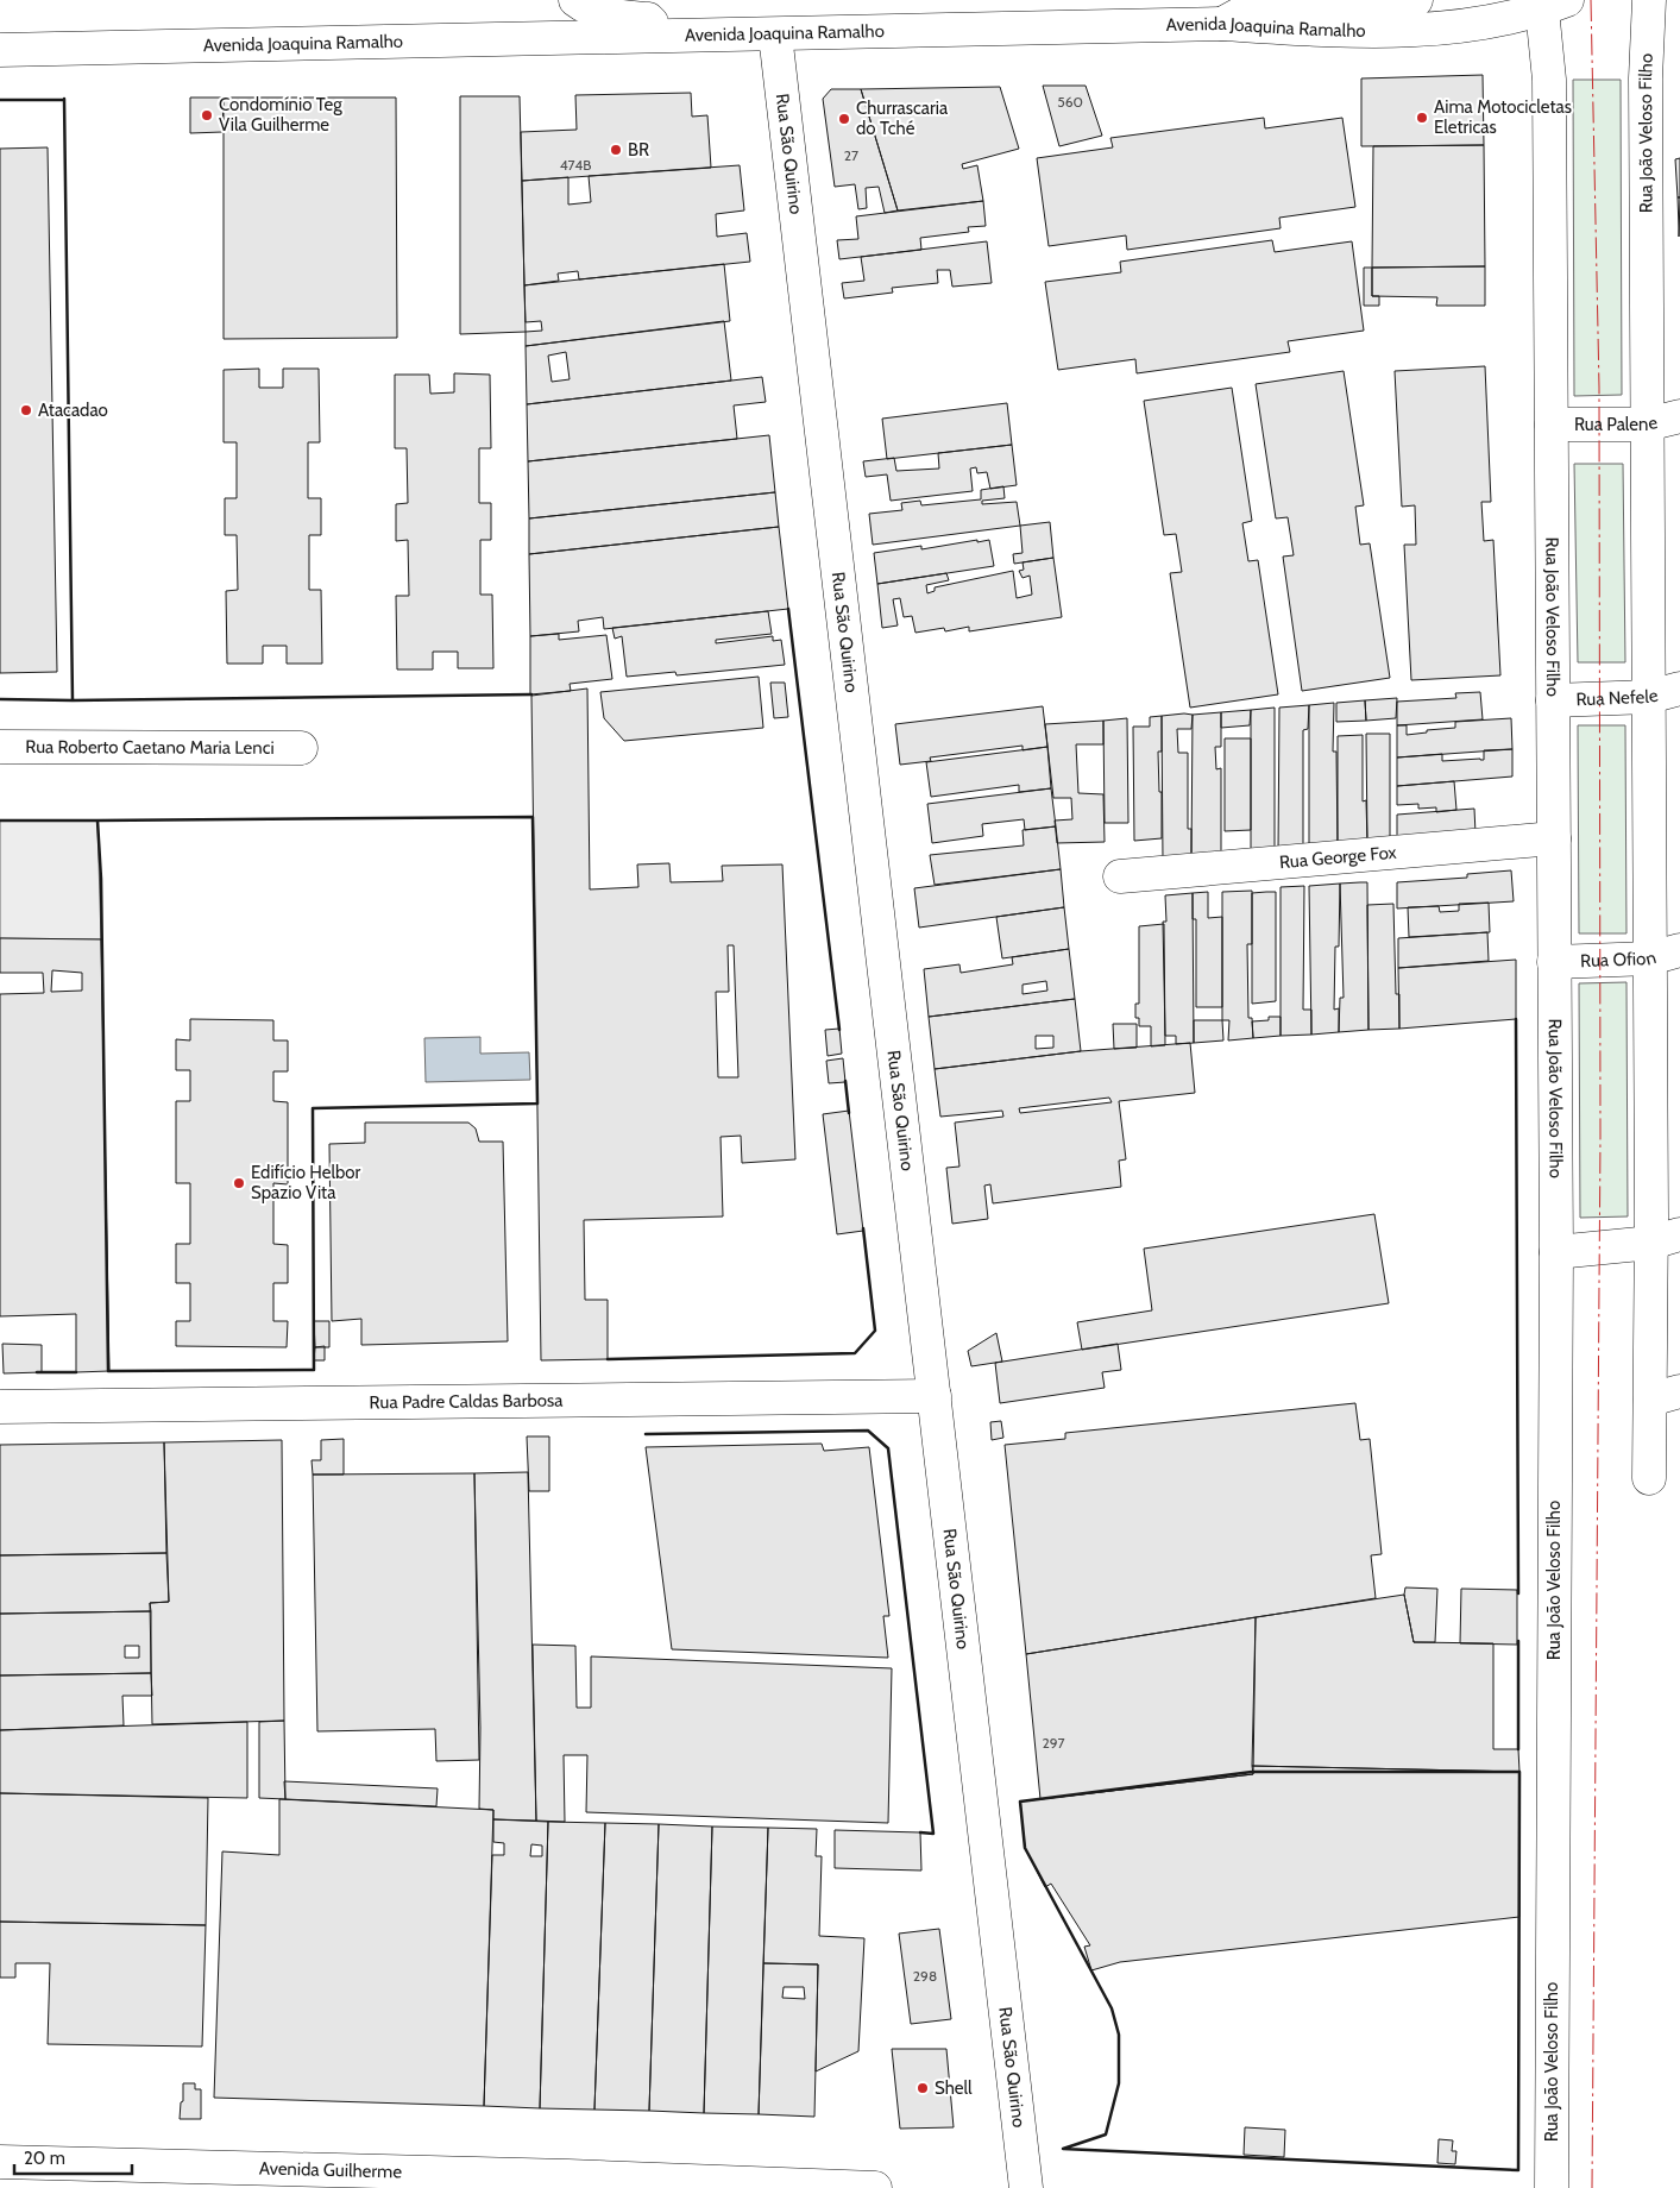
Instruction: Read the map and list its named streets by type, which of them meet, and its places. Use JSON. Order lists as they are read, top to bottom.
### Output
{
  "streets": {
    "street": [
      "Avenida Joaquina Ramalho",
      "Rua João Veloso Filho",
      "Rua São Quirino",
      "Rua Palene",
      "Rua Nefele",
      "Rua Roberto Caetano Maria Lenci",
      "Rua George Fox",
      "Rua Ofion",
      "Rua Padre Caldas Barbosa",
      "Avenida Guilherme"
    ]
  },
  "crossings": [
    ["Avenida Joaquina Ramalho", "Rua João Veloso Filho"],
    ["Avenida Joaquina Ramalho", "Rua São Quirino"],
    ["Rua João Veloso Filho", "Rua Palene"],
    ["Rua João Veloso Filho", "Rua Nefele"],
    ["Rua João Veloso Filho", "Rua George Fox"],
    ["Rua João Veloso Filho", "Rua Ofion"],
    ["Rua São Quirino", "Rua Padre Caldas Barbosa"]
  ],
  "places": [
    "Condomínio Teg Vila Guilherme",
    "Aima Motocicletas Eletricas",
    "Churrascaria do Tché",
    "BR",
    "Atacadao",
    "Edifício Helbor Spazio Vita",
    "Shell"
  ],
  "house_numbers": [
    "560",
    "27",
    "474B",
    "297",
    "298"
  ],
  "scale_bar": "20 m"
}
